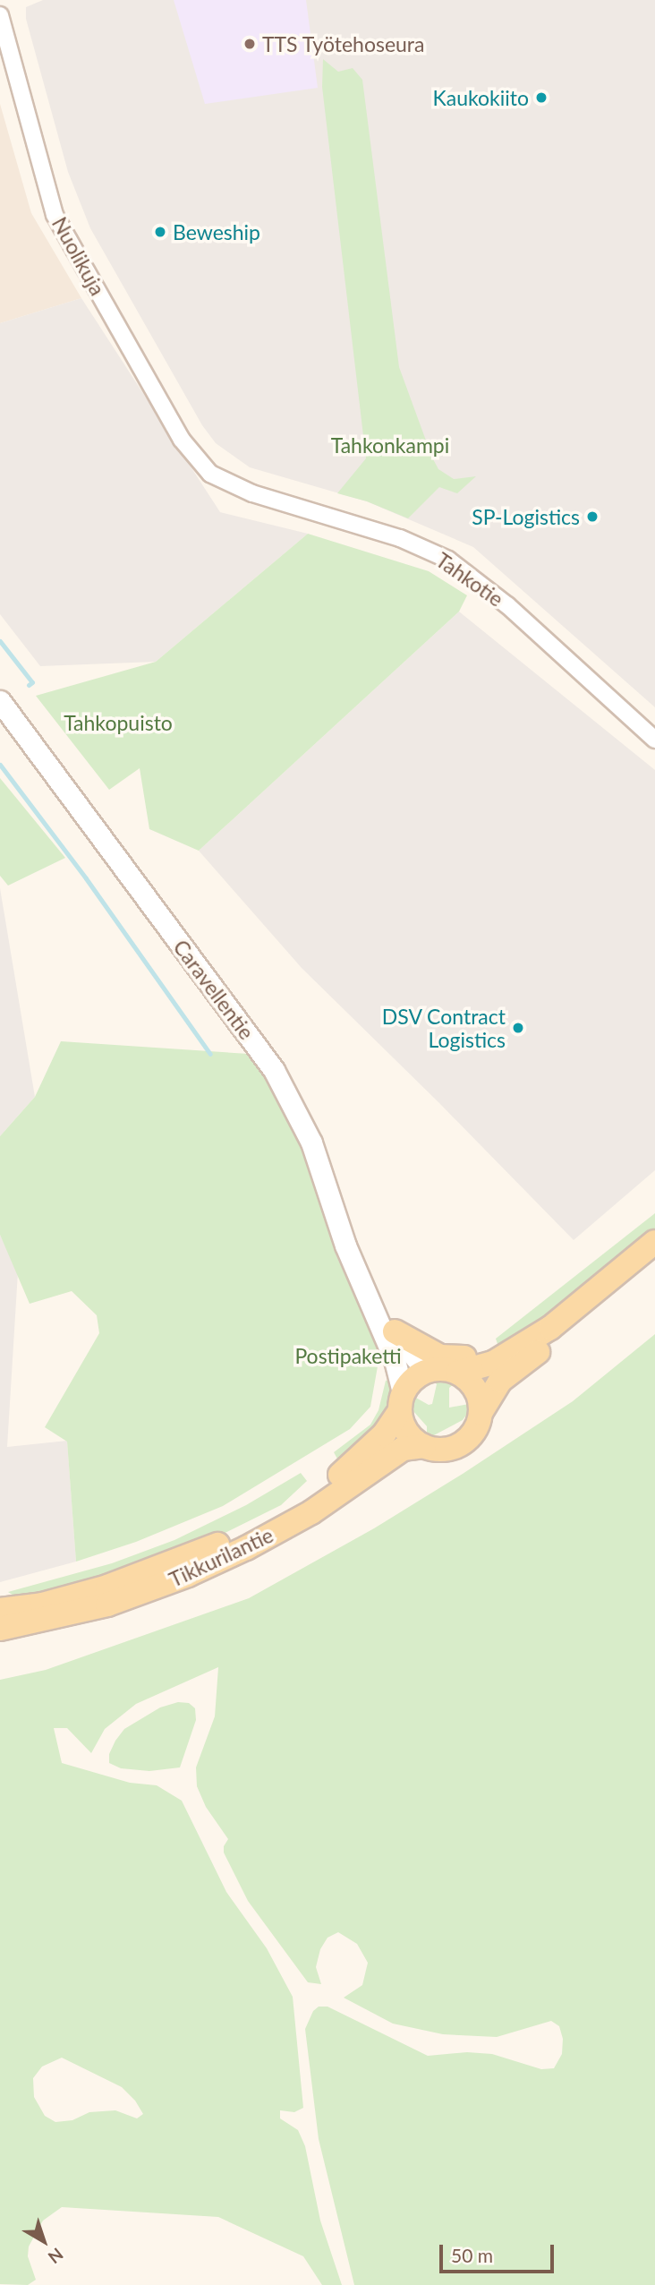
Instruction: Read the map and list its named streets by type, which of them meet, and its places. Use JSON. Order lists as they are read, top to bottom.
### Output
{
  "streets": {
    "main road": ["Caravellentie", "Tikkurilantie"],
    "street": ["Nuolikuja", "Tahkotie"]
  },
  "crossings": [
    ["Nuolikuja", "Tahkotie"],
    ["Caravellentie", "Tikkurilantie"]
  ],
  "parks": ["Tahkonkampi", "Tahkopuisto", "Postipaketti"],
  "places": [
    "TTS Työtehoseura",
    "Kaukokiito",
    "Beweship",
    "SP-Logistics",
    "DSV Contract Logistics"
  ],
  "scale_bar": "50 m",
  "north": "bottom right"
}
